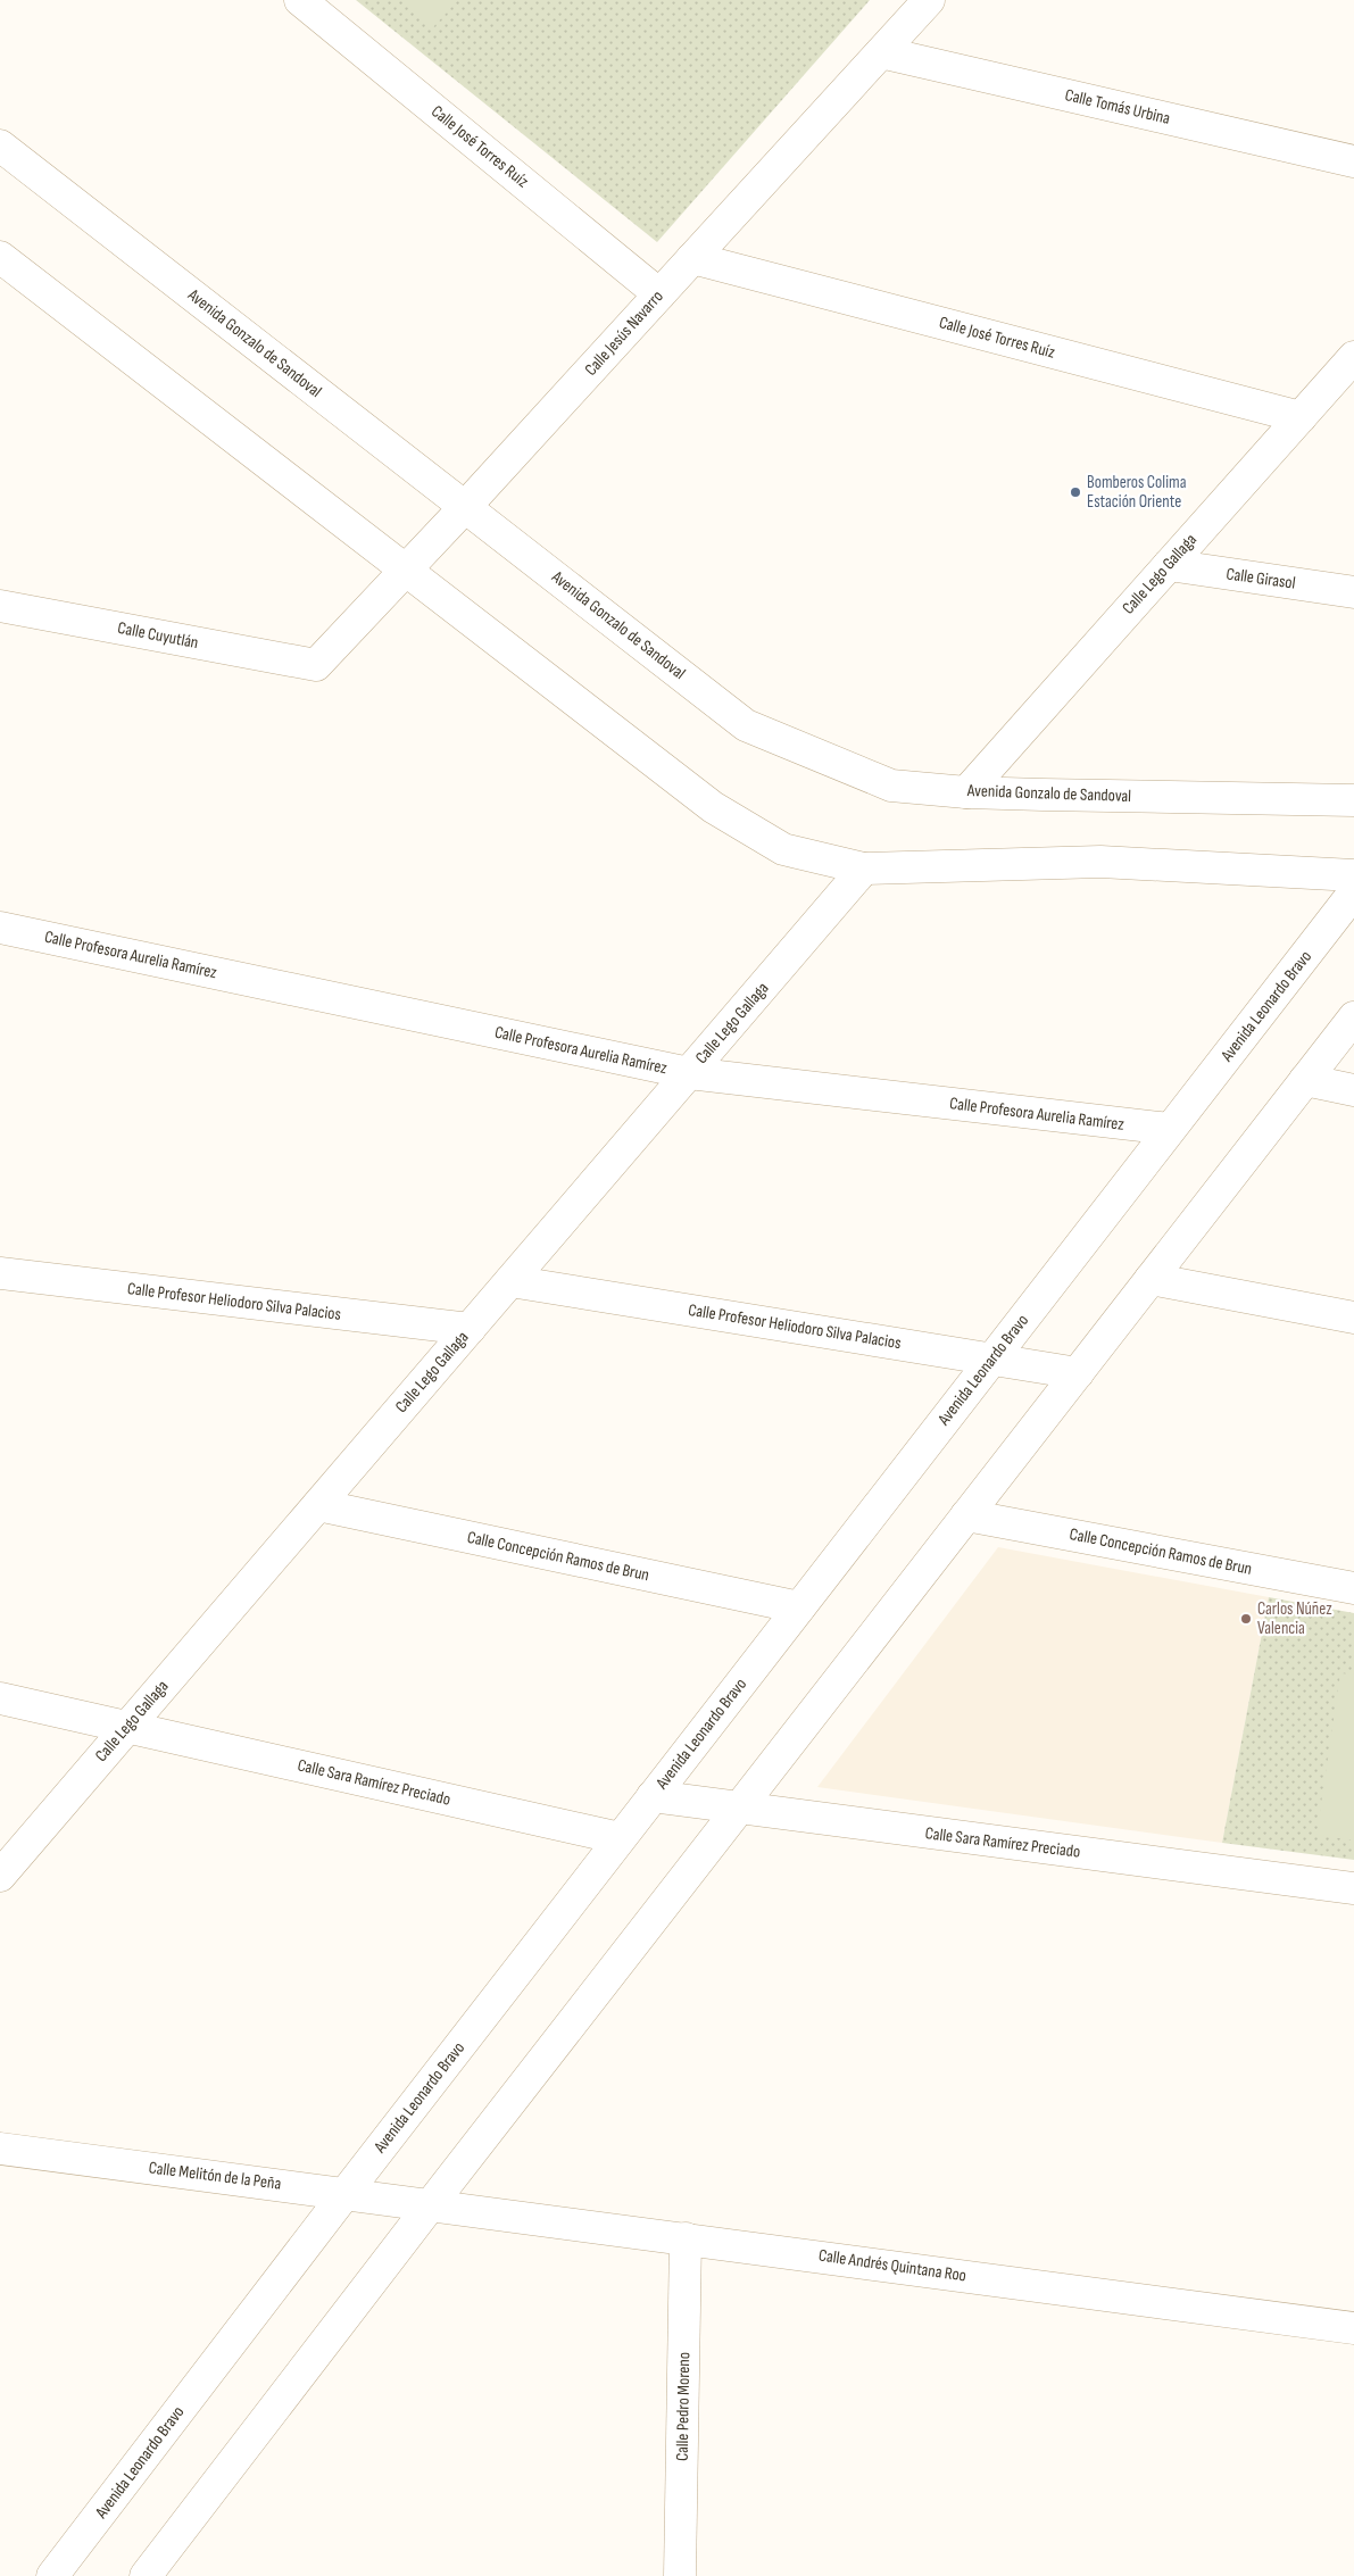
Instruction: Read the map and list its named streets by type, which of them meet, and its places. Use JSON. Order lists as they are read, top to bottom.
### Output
{
  "streets": {
    "street": [
      "Calle Tomás Urbina",
      "Calle José Torres Ruíz",
      "Calle Jesús Navarro",
      "Avenida Gonzalo de Sandoval",
      "Calle Lego Gallaga",
      "Calle Girasol",
      "Calle Cuyutlán",
      "Calle Profesora Aurelia Ramírez",
      "Avenida Leonardo Bravo",
      "Calle Profesor Heliodoro Silva Palacios",
      "Calle Concepción Ramos de Brun",
      "Calle Sara Ramírez Preciado",
      "Calle Melitón de la Peña",
      "Calle Andrés Quintana Roo",
      "Calle Pedro Moreno"
    ]
  },
  "crossings": [
    ["Calle Tomás Urbina", "Calle Jesús Navarro"],
    ["Calle José Torres Ruíz", "Calle Jesús Navarro"],
    ["Calle José Torres Ruíz", "Calle Lego Gallaga"],
    ["Calle Jesús Navarro", "Avenida Gonzalo de Sandoval"],
    ["Calle Jesús Navarro", "Calle Cuyutlán"],
    ["Avenida Gonzalo de Sandoval", "Calle Lego Gallaga"],
    ["Calle Lego Gallaga", "Calle Girasol"],
    ["Calle Lego Gallaga", "Calle Profesora Aurelia Ramírez"],
    ["Calle Lego Gallaga", "Calle Profesor Heliodoro Silva Palacios"],
    ["Calle Lego Gallaga", "Calle Concepción Ramos de Brun"],
    ["Calle Lego Gallaga", "Calle Sara Ramírez Preciado"],
    ["Calle Profesora Aurelia Ramírez", "Avenida Leonardo Bravo"],
    ["Avenida Leonardo Bravo", "Calle Profesor Heliodoro Silva Palacios"],
    ["Avenida Leonardo Bravo", "Calle Concepción Ramos de Brun"],
    ["Avenida Leonardo Bravo", "Calle Sara Ramírez Preciado"],
    ["Avenida Leonardo Bravo", "Calle Melitón de la Peña"],
    ["Calle Melitón de la Peña", "Calle Andrés Quintana Roo"],
    ["Calle Andrés Quintana Roo", "Calle Pedro Moreno"]
  ],
  "places": ["Bomberos Colima Estación Oriente", "Carlos Núñez Valencia"]
}
